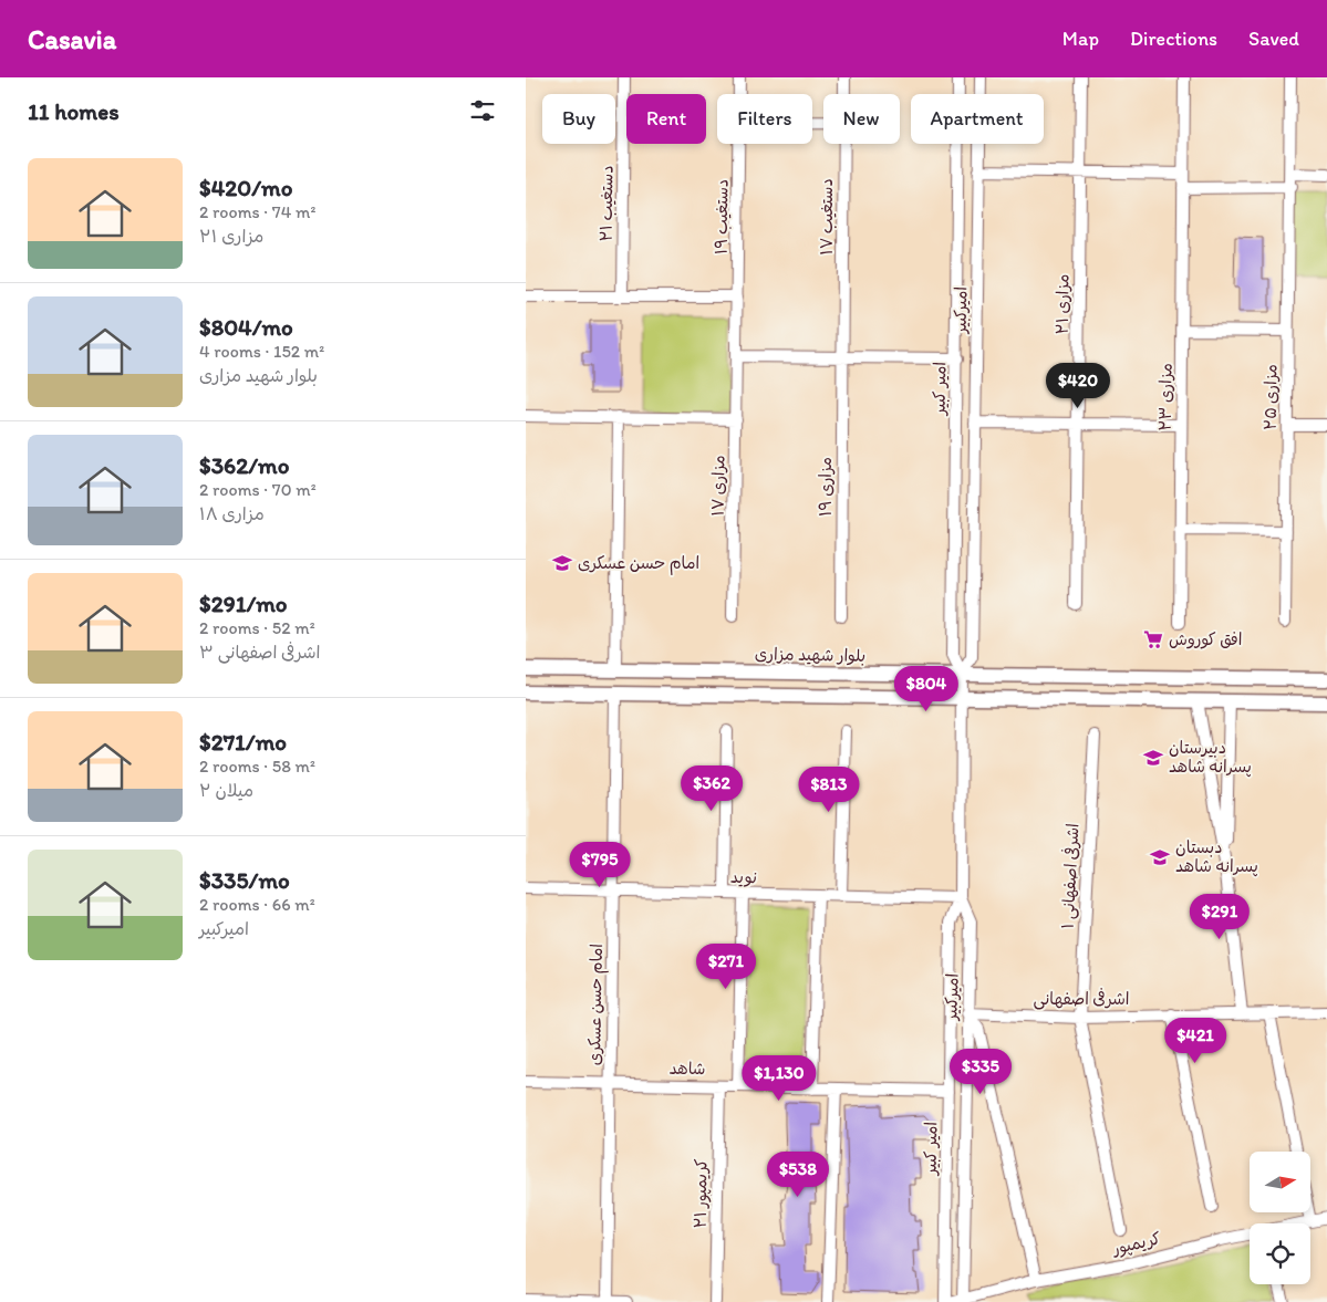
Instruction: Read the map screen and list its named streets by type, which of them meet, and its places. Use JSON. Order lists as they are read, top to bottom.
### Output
{
  "streets": {
    "main road": ["بلوار شهید مزاری"],
    "street": [
      "دستغیب ۲۱",
      "دستغیب ۱۹",
      "دستغیب ۱۷",
      "مزاری ۲۱",
      "امیرکبیر",
      "امیر کبیر",
      "مزاری ۲۳",
      "مزاری ۲۵",
      "مزاری ۱۷",
      "مزاری ۱۹",
      "اشرفی اصفهانی ۱",
      "نوید",
      "اشرفی اصفهانی",
      "امام حسن عسکری",
      "شاهد",
      "کریمپور ۲۱",
      "کریمپور"
    ]
  },
  "crossings": [
    ["دستغیب ۱۹", "مزاری ۱۷"],
    ["دستغیب ۱۷", "مزاری ۱۹"],
    ["امیرکبیر", "امیر کبیر"],
    ["امیرکبیر", "بلوار شهید مزاری"],
    ["امیرکبیر", "نوید"],
    ["امیرکبیر", "اشرفی اصفهانی"],
    ["امیرکبیر", "کریمپور"],
    ["امیر کبیر", "بلوار شهید مزاری"],
    ["امیر کبیر", "نوید"],
    ["امیر کبیر", "شاهد"],
    ["اشرفی اصفهانی ۱", "اشرفی اصفهانی"],
    ["نوید", "امام حسن عسکری"],
    ["امام حسن عسکری", "شاهد"],
    ["شاهد", "کریمپور ۲۱"]
  ],
  "places": {
    "school or university": ["امام حسن عسکری", "دبیرستان پسرانه شاهد", "دبستان پسرانه شاهد"],
    "supermarket": ["افق کوروش"]
  },
  "north": "right",
  "page": {
    "header": "Casavia",
    "nav": ["Map", "Directions", "Saved"],
    "heading": "11 homes",
    "chip": [
      "Buy",
      "Rent",
      "Filters",
      "New",
      "Apartment"
    ],
    "list": [
      {
        "name": "$420/mo",
        "note": "2 rooms · 74 m² · مزاری ۲۱"
      },
      {
        "name": "$804/mo",
        "note": "4 rooms · 152 m² · بلوار شهید مزاری"
      },
      {
        "name": "$362/mo",
        "note": "2 rooms · 70 m² · مزاری ۱۸"
      },
      {
        "name": "$291/mo",
        "note": "2 rooms · 52 m² · اشرفی اصفهانی ۳"
      },
      {
        "name": "$271/mo",
        "note": "2 rooms · 58 m² · میلان ۲"
      },
      {
        "name": "$335/mo",
        "note": "2 rooms · 66 m² · امیرکبیر"
      }
    ],
    "price": [
      "$420",
      "$804",
      "$362",
      "$813",
      "$795",
      "$291",
      "$271",
      "$421",
      "$335",
      "$1,130",
      "$538"
    ]
  }
}
